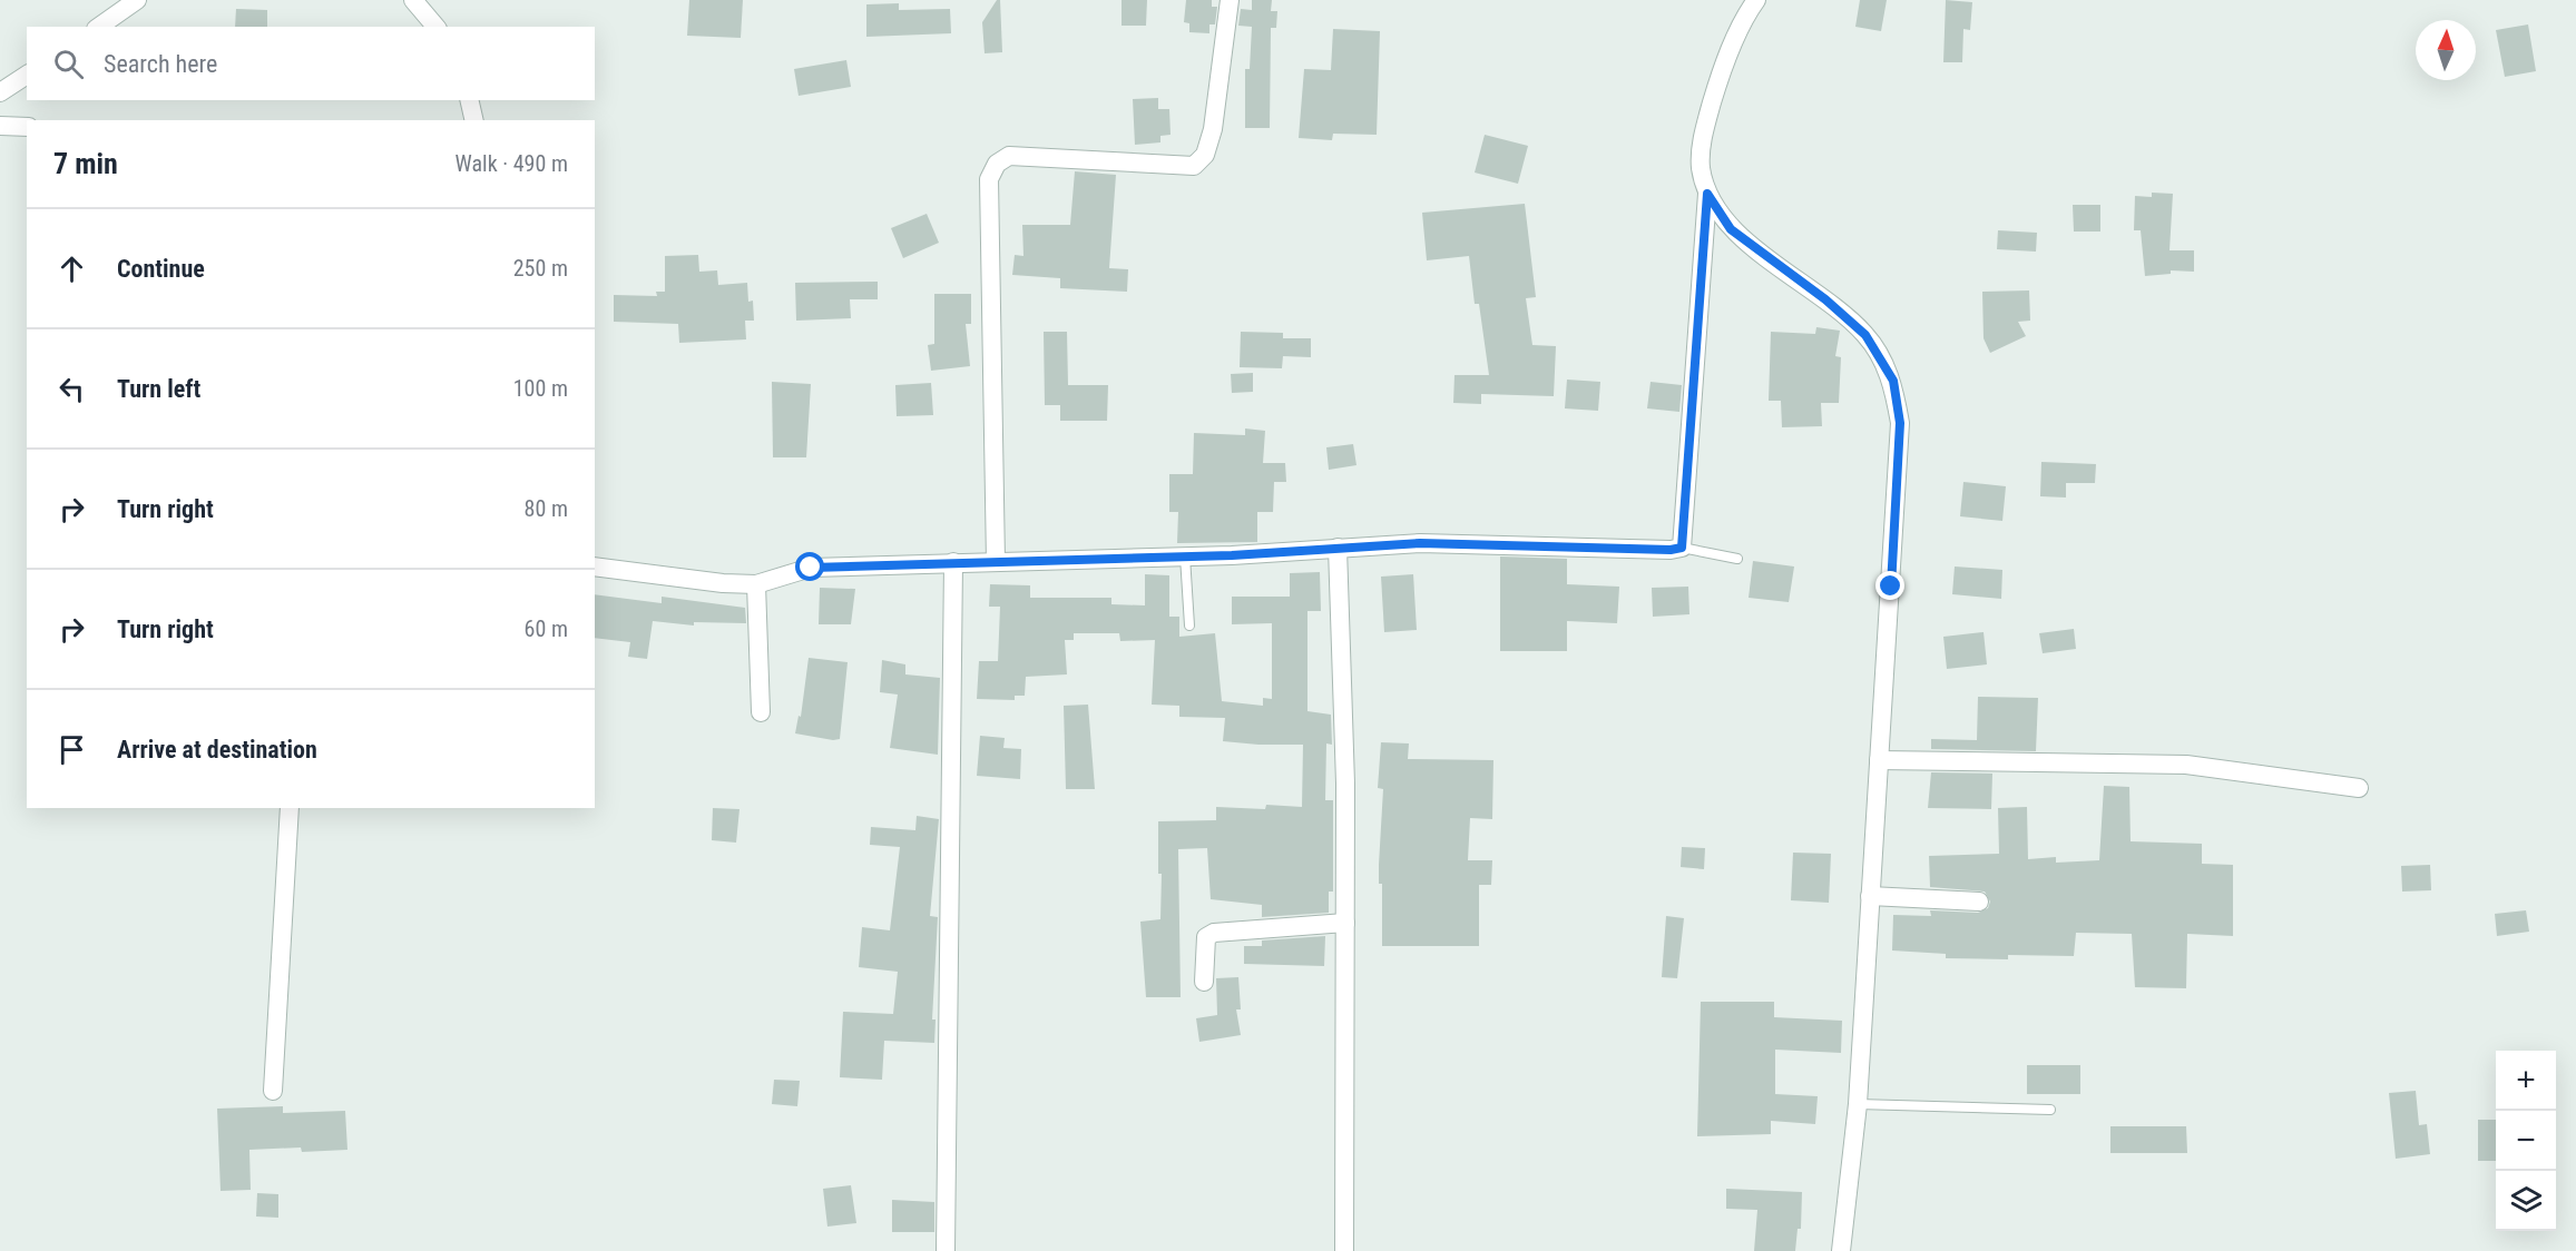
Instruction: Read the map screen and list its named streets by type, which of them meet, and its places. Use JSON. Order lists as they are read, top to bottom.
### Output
{
  "north": "top",
  "page": {
    "search": "Search here",
    "heading": ["7 min", "Walk · 490 m"],
    "list": [
      ["Continue", "250 m"],
      ["Turn left", "100 m"],
      ["Turn right", "80 m"],
      ["Turn right", "60 m"],
      "Arrive at destination"
    ],
    "map_buttons": ["+", "−"]
  }
}
